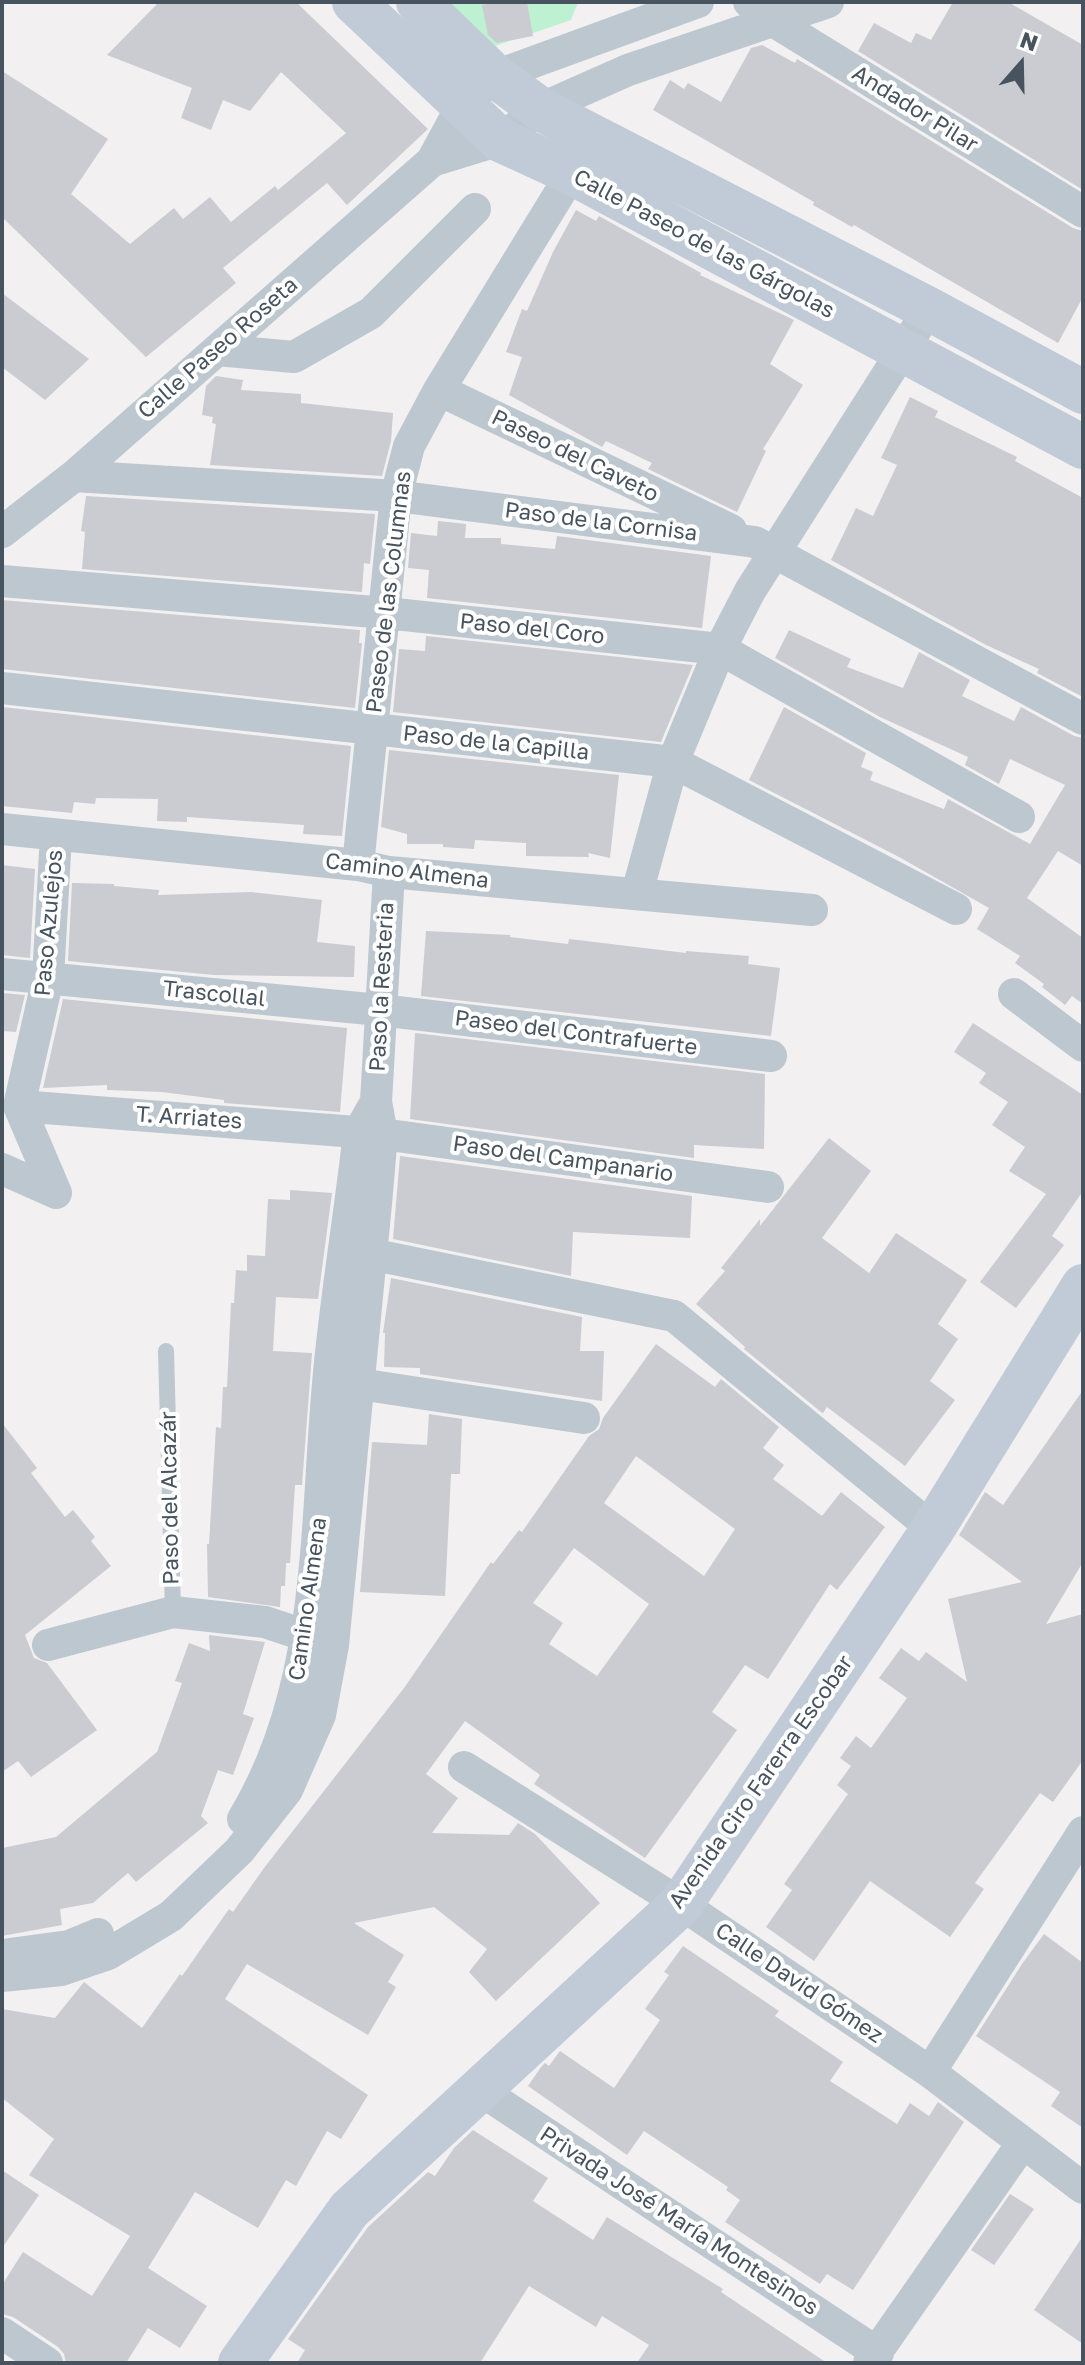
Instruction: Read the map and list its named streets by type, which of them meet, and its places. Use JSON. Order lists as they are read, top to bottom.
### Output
{
  "streets": {
    "street": [
      "Andador Pilar",
      "Calle Paseo de las Gárgolas",
      "Calle Paseo Roseta",
      "Paseo del Caveto",
      "Paso de la Cornisa",
      "Paseo de las Columnas",
      "Paso del Coro",
      "Paso de la Capilla",
      "Camino Almena",
      "Paso Azulejos",
      "Paso la Resteria",
      "Trascollal",
      "Paseo del Contrafuerte",
      "T. Arriates",
      "Paso del Campanario",
      "Paso del Alcazár",
      "Avenida Ciro Farerra Escobar",
      "Calle David Gómez",
      "Privada José María Montesinos"
    ]
  },
  "crossings": [
    ["Andador Pilar", "Calle Paseo Roseta"],
    ["Calle Paseo de las Gárgolas", "Calle Paseo Roseta"],
    ["Calle Paseo de las Gárgolas", "Paseo de las Columnas"],
    ["Calle Paseo Roseta", "Paso de la Cornisa"],
    ["Paseo del Caveto", "Paso de la Cornisa"],
    ["Paseo del Caveto", "Paseo de las Columnas"],
    ["Paso de la Cornisa", "Paseo de las Columnas"],
    ["Paseo de las Columnas", "Paso del Coro"],
    ["Paseo de las Columnas", "Paso de la Capilla"],
    ["Paseo de las Columnas", "Camino Almena"],
    ["Camino Almena", "Paso Azulejos"],
    ["Camino Almena", "Paso la Resteria"],
    ["Camino Almena", "T. Arriates"],
    ["Camino Almena", "Paso del Campanario"],
    ["Paso Azulejos", "Trascollal"],
    ["Paso Azulejos", "T. Arriates"],
    ["Paso la Resteria", "Trascollal"],
    ["Paso la Resteria", "Paseo del Contrafuerte"],
    ["Paso la Resteria", "T. Arriates"],
    ["Paso la Resteria", "Paso del Campanario"],
    ["Trascollal", "Paseo del Contrafuerte"],
    ["T. Arriates", "Paso del Campanario"],
    ["Avenida Ciro Farerra Escobar", "Calle David Gómez"],
    ["Avenida Ciro Farerra Escobar", "Privada José María Montesinos"]
  ],
  "north": "top"
}
